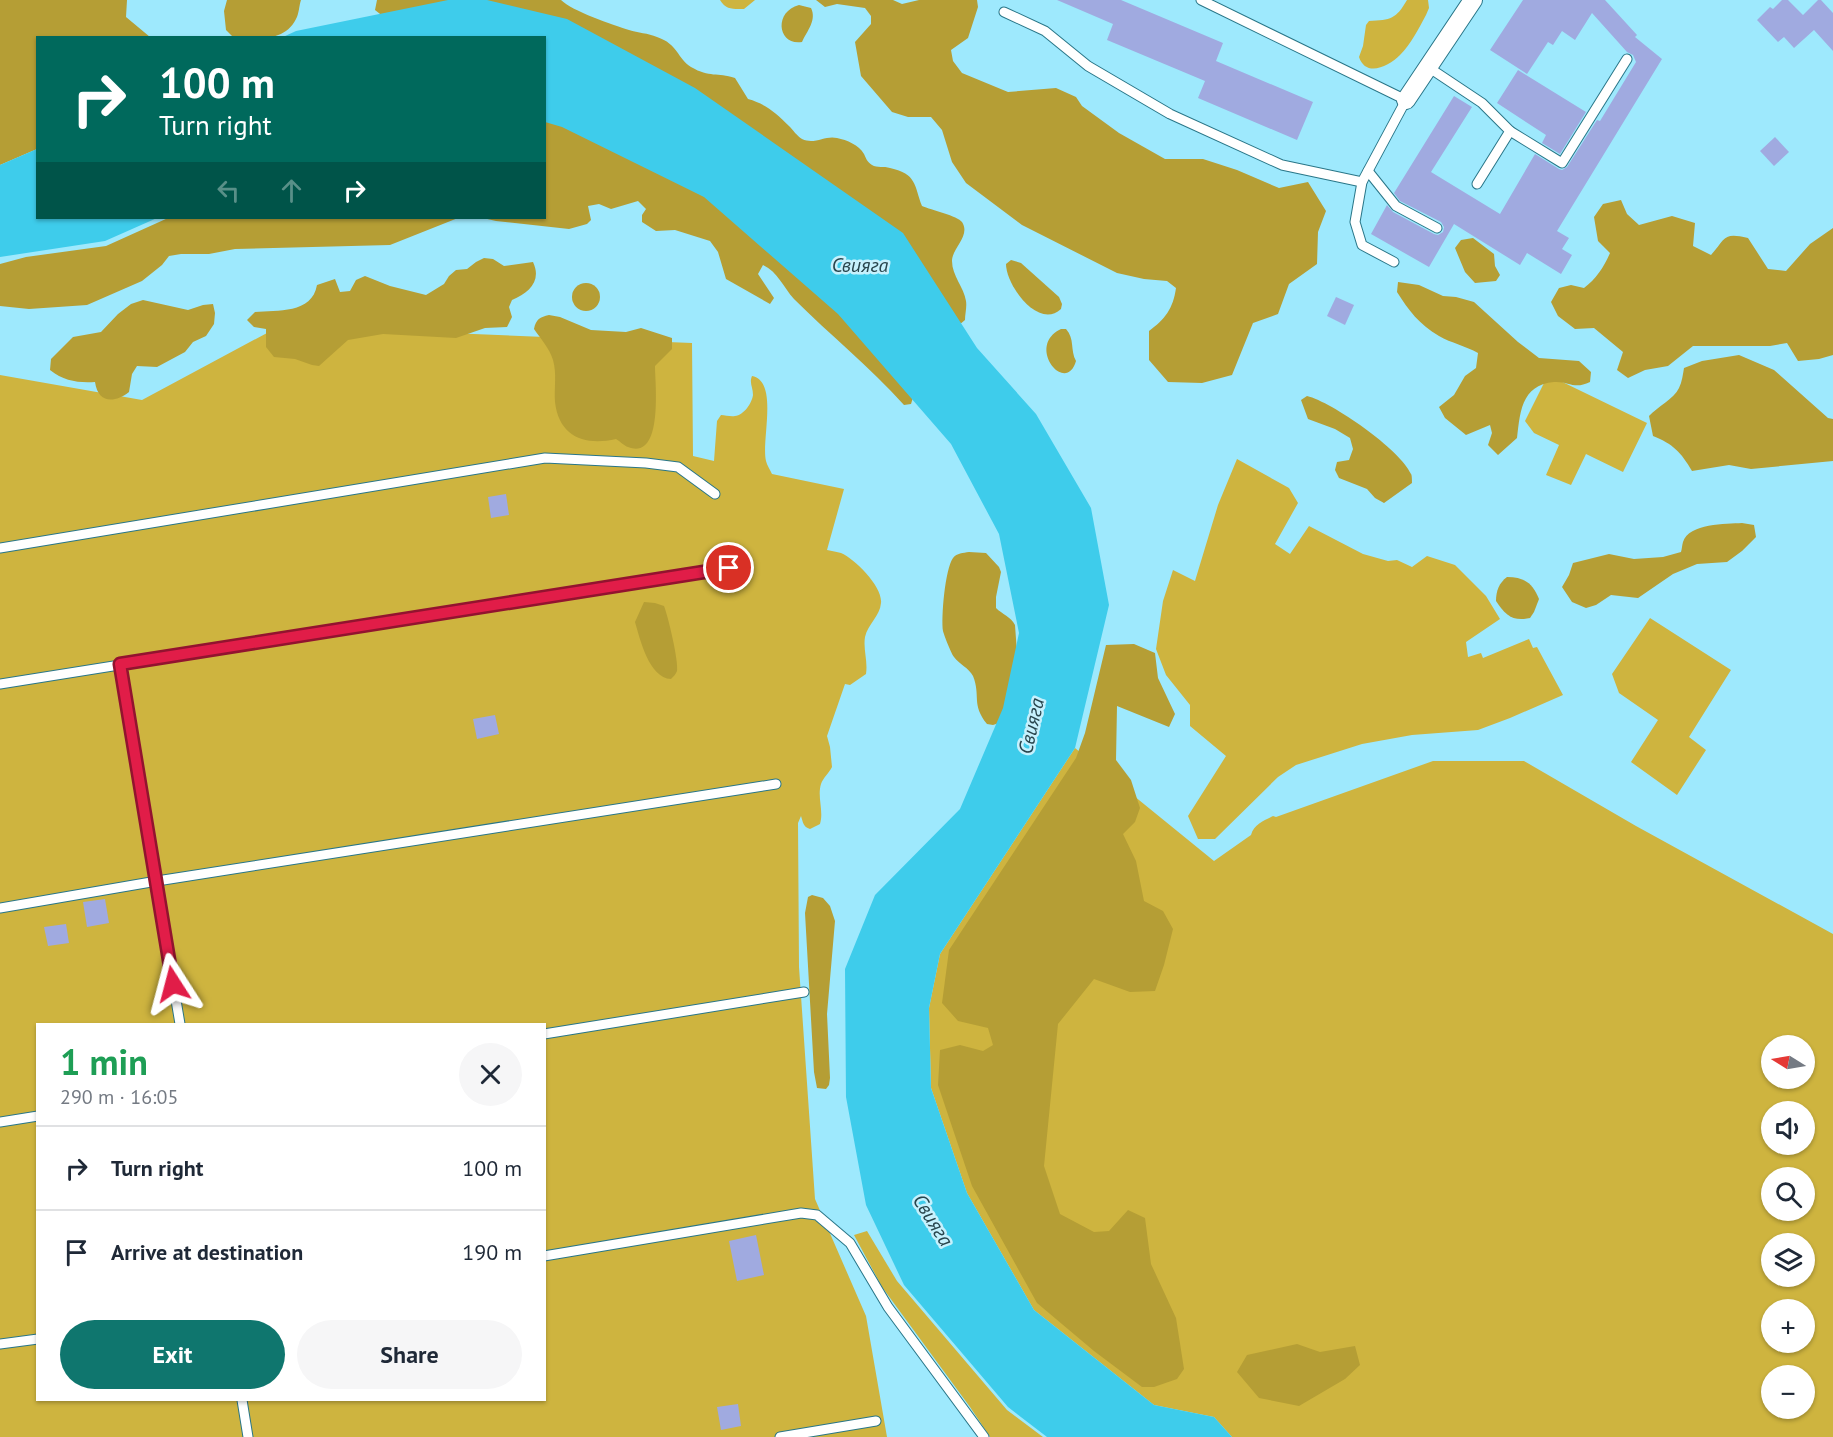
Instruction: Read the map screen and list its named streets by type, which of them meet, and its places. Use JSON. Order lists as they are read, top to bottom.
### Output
{
  "water": ["Свияга"],
  "north": "left",
  "page": {
    "turn": ["100 m", "Turn right"],
    "heading": ["1 min", "290 m · 16:05"],
    "map_buttons": ["+", "−"],
    "list": [
      {
        "name": "Turn right",
        "value": "100 m"
      },
      {
        "name": "Arrive at destination",
        "value": "190 m"
      }
    ],
    "buttons": ["Exit", "Share"]
  }
}
